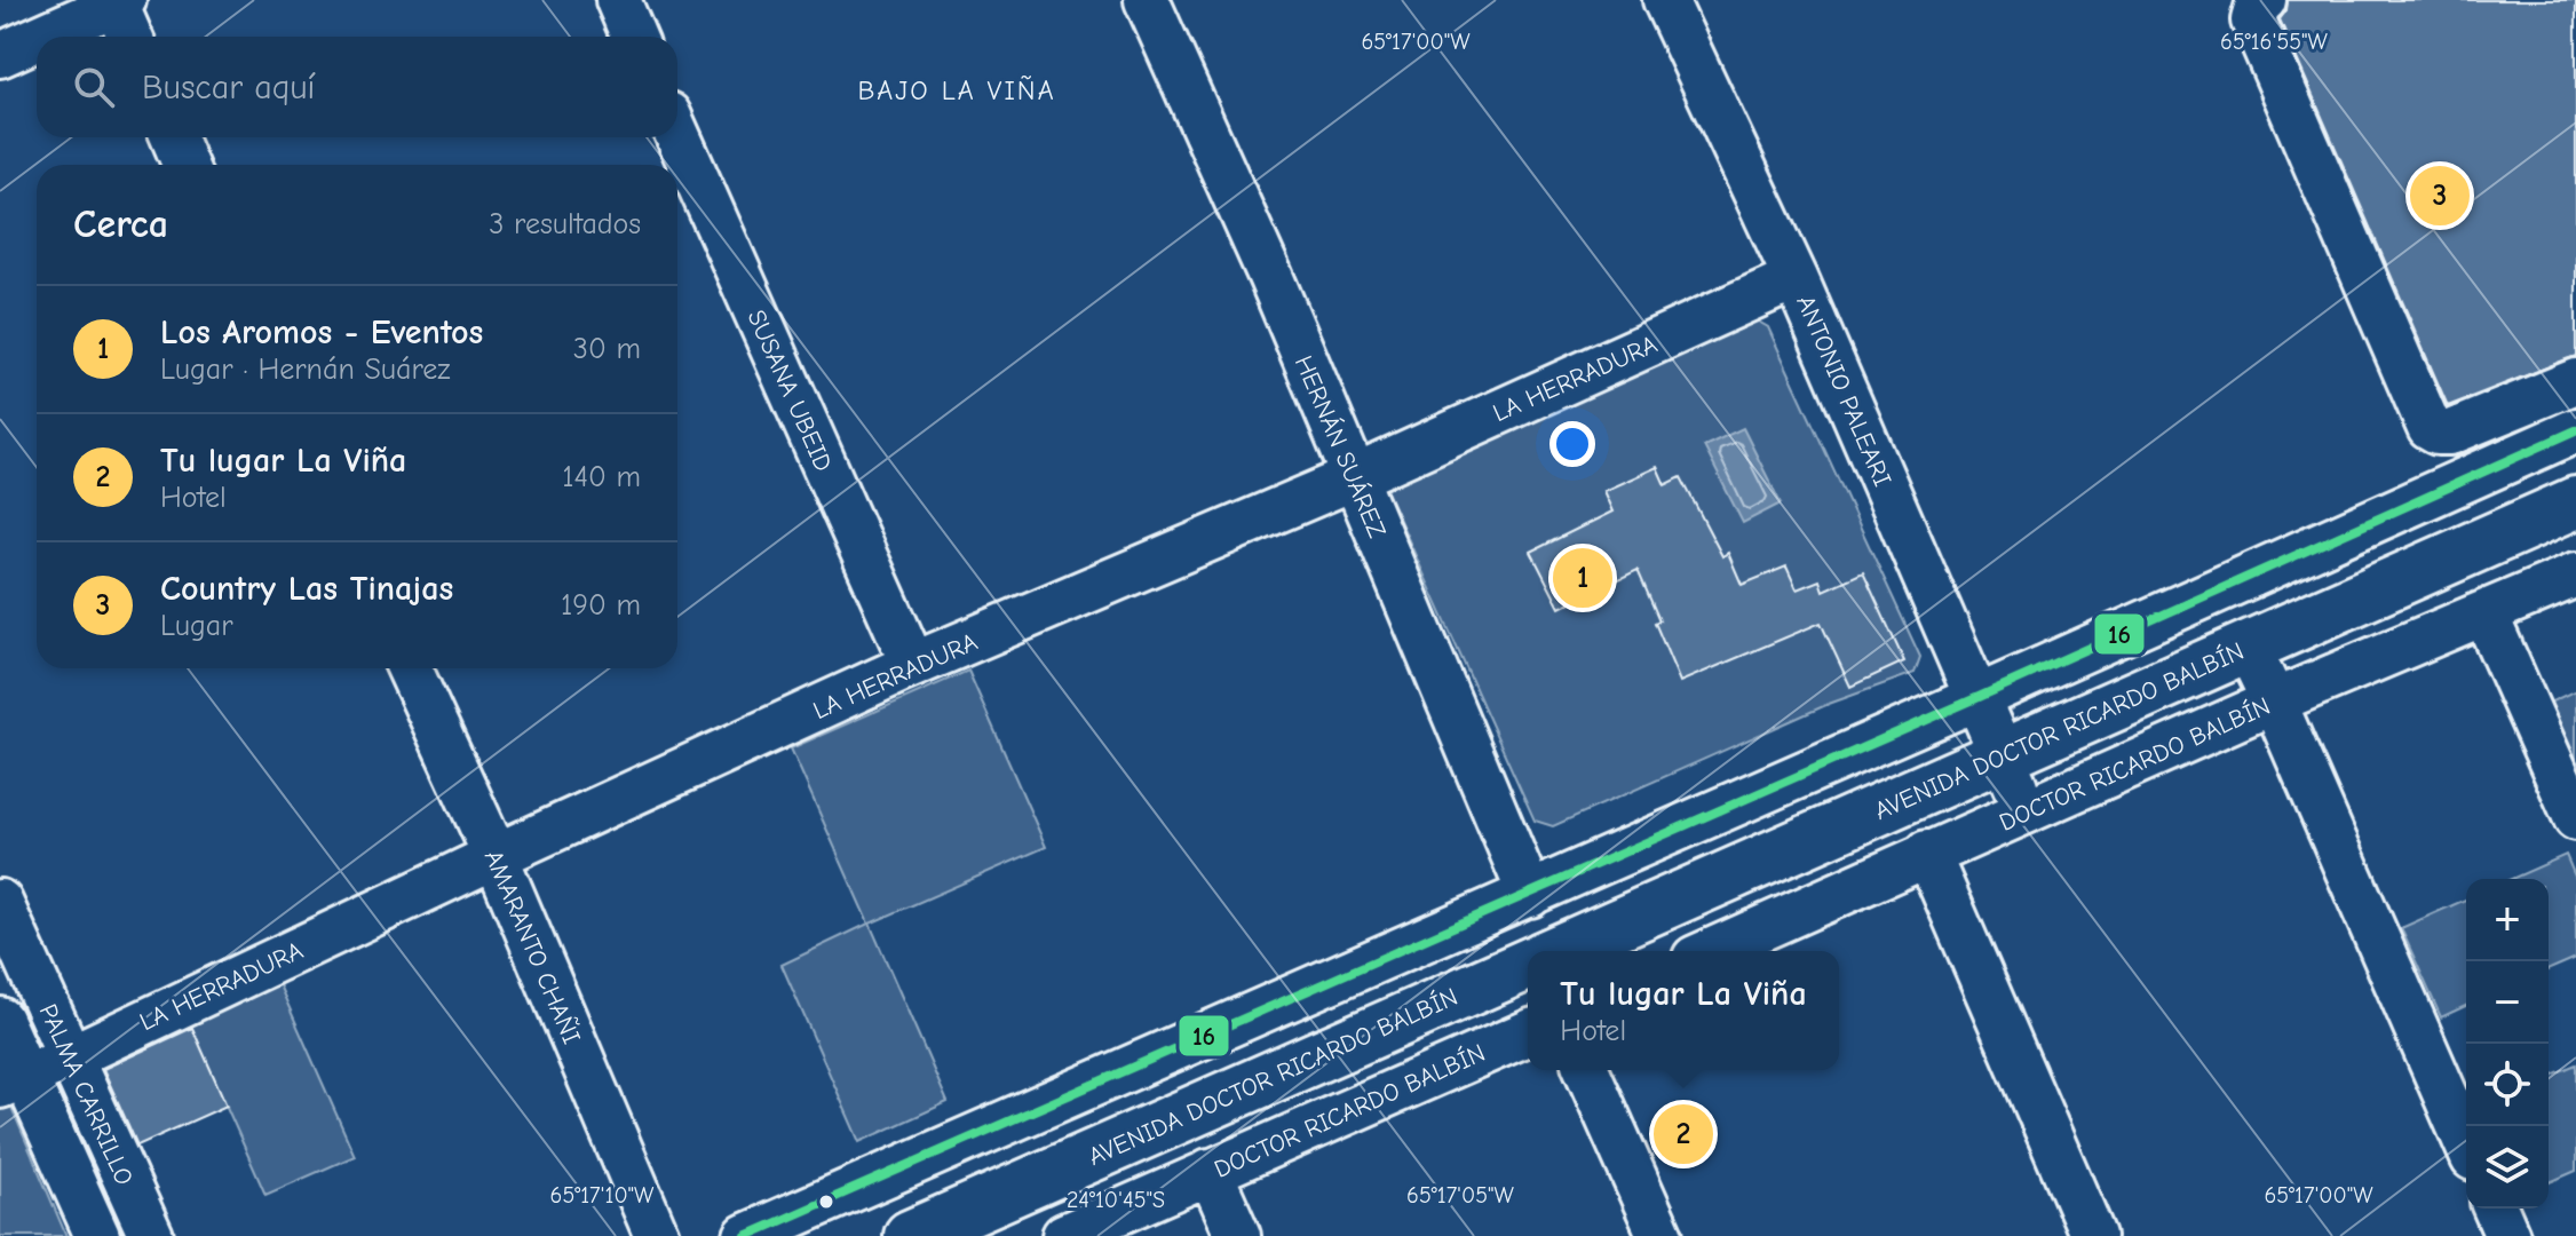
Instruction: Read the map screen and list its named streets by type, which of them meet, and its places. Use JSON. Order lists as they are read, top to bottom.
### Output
{
  "streets": {
    "main road": ["AVENIDA DOCTOR RICARDO BALBÍN"],
    "street": [
      "LA HERRADURA",
      "SUSANA UBEID",
      "ANTONIO PALEARI",
      "HERNÁN SUÁREZ",
      "DOCTOR RICARDO BALBÍN",
      "AMARANTO CHAÑI",
      "PALMA CARRILLO"
    ]
  },
  "crossings": [
    ["LA HERRADURA", "SUSANA UBEID"],
    ["LA HERRADURA", "ANTONIO PALEARI"],
    ["LA HERRADURA", "HERNÁN SUÁREZ"],
    ["LA HERRADURA", "AMARANTO CHAÑI"],
    ["LA HERRADURA", "PALMA CARRILLO"],
    ["ANTONIO PALEARI", "AVENIDA DOCTOR RICARDO BALBÍN"],
    ["AVENIDA DOCTOR RICARDO BALBÍN", "DOCTOR RICARDO BALBÍN"]
  ],
  "districts": ["BAJO LA VIÑA"],
  "lines": ["transit line 16"],
  "page": {
    "search": "Buscar aquí",
    "pins": ["3", "1", "2"],
    "heading": ["Cerca", "3 resultados"],
    "list": [
      {
        "mark": "1",
        "name": "Los Aromos - Eventos",
        "note": "Lugar · Hernán Suárez",
        "value": "30 m"
      },
      {
        "mark": "2",
        "name": "Tu lugar La Viña",
        "note": "Hotel",
        "value": "140 m"
      },
      {
        "mark": "3",
        "name": "Country Las Tinajas",
        "note": "Lugar",
        "value": "190 m"
      }
    ],
    "map_buttons": ["+", "−"],
    "popup": ["Tu lugar La Viña", "Hotel"]
  },
  "coordinates": [
    "65°17'00\"W",
    "65°16'55\"W",
    "65°17'10\"W",
    "65°17'05\"W",
    "24°10'45\"S"
  ]
}
